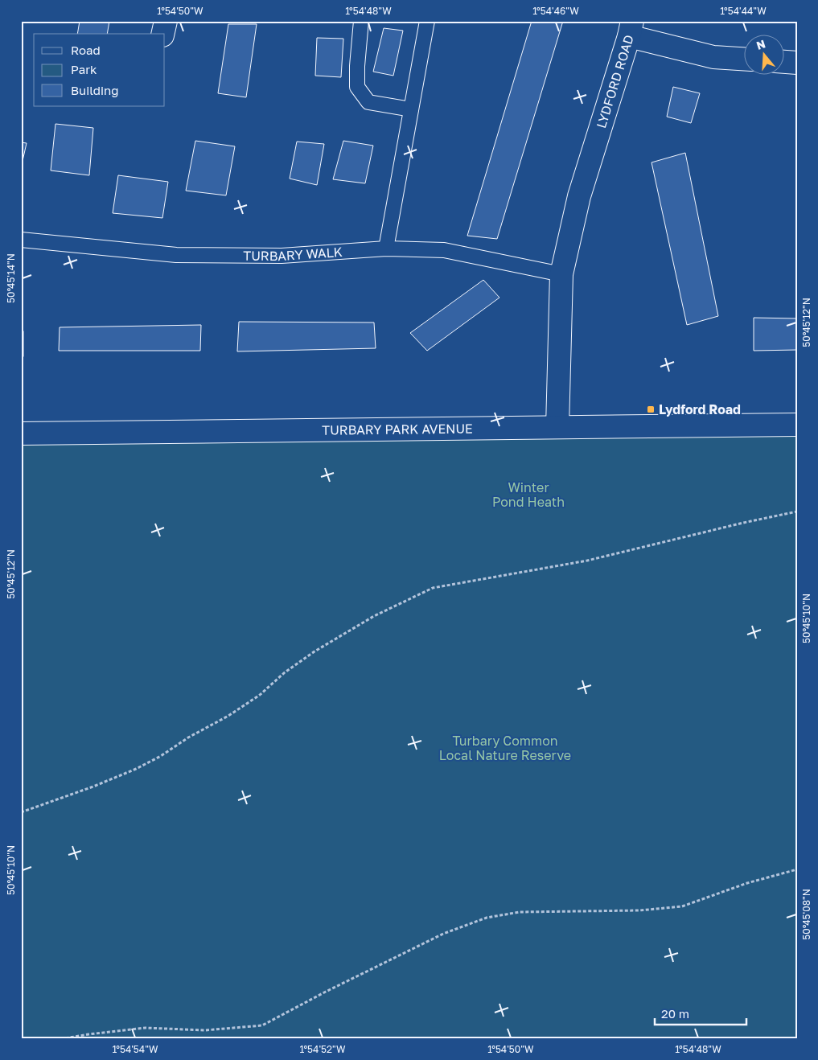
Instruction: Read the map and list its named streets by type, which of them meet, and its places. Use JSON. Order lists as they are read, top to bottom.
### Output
{
  "streets": {
    "street": ["LYDFORD ROAD", "TURBARY PARK AVENUE"],
    "lane": ["TURBARY WALK"]
  },
  "crossings": [
    ["LYDFORD ROAD", "TURBARY WALK"],
    ["LYDFORD ROAD", "TURBARY PARK AVENUE"]
  ],
  "parks": ["Winter Pond Heath", "Turbary Common Local Nature Reserve"],
  "places": {
    "transit": ["Lydford Road"]
  },
  "legend": ["Road", "Park", "Building"],
  "scale_bar": "20 m",
  "north": "top",
  "coordinates": [
    "1°54'50\"W",
    "1°54'48\"W",
    "1°54'46\"W",
    "1°54'44\"W",
    "50°45'14\"N",
    "50°45'12\"N",
    "50°45'10\"N",
    "50°45'08\"N",
    "1°54'54\"W",
    "1°54'52\"W"
  ]
}
